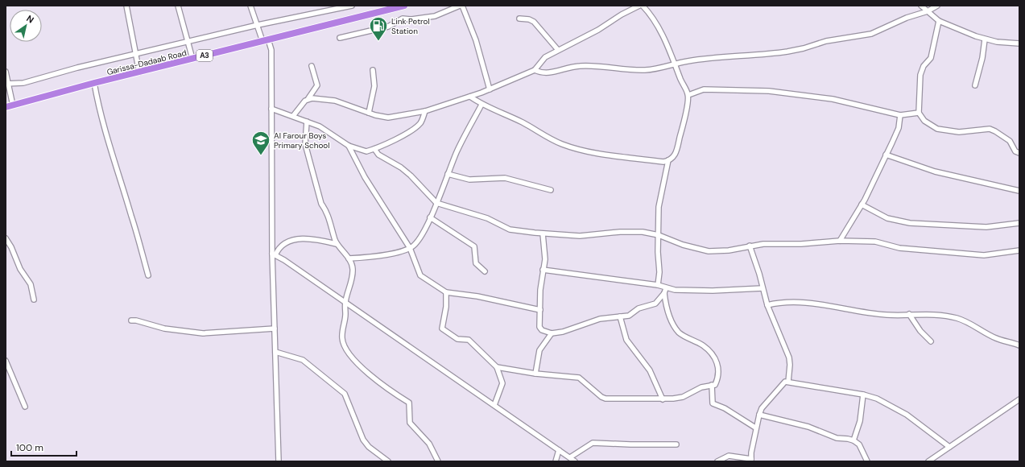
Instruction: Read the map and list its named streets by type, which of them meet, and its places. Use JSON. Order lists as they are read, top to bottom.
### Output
{
  "streets": {
    "highway": ["A3", "Garissa-Dadaab Road"]
  },
  "places": {
    "fuel station": ["Link Petrol Station"],
    "school or university": ["Al Farour Boys Primary School"]
  },
  "scale_bar": "100 m",
  "north": "top right"
}
